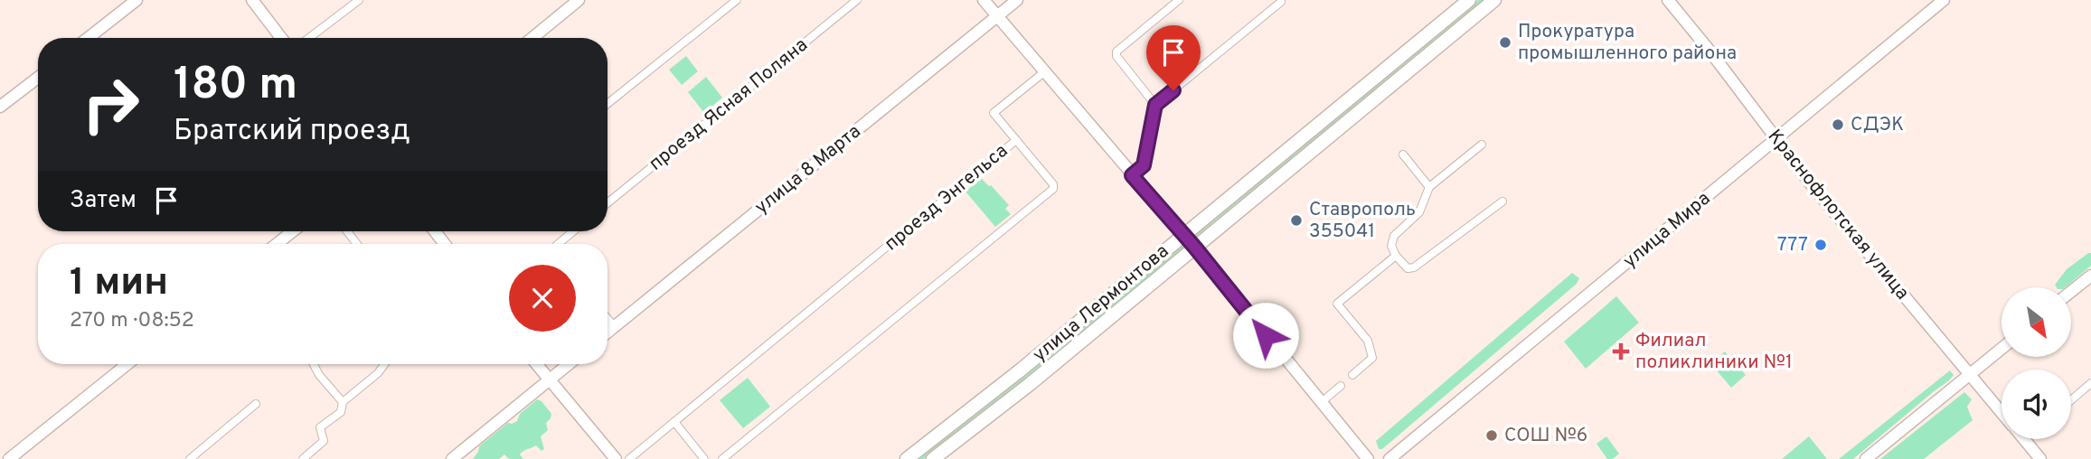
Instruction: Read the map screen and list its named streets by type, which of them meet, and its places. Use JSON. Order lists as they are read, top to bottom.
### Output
{
  "streets": {
    "main road": ["улица Лермонтова"],
    "street": [
      "проезд Ясная Поляна",
      "улица 8 Марта",
      "проезд Энгельса",
      "Краснофлотская улица",
      "улица Мира"
    ]
  },
  "crossings": [
    ["Краснофлотская улица", "улица Мира"]
  ],
  "places": {
    "other": [
      "Прокуратура промышленного района",
      "СДЭК",
      "Ставрополь 355041",
      "777",
      "СОШ №6"
    ],
    "health": ["Филиал поликлиники №1"]
  },
  "north": "bottom right",
  "page": {
    "turn": ["180 m", "Братский проезд"],
    "then": "Затем",
    "heading": ["1 мин", "270 m · 08:52"]
  }
}
